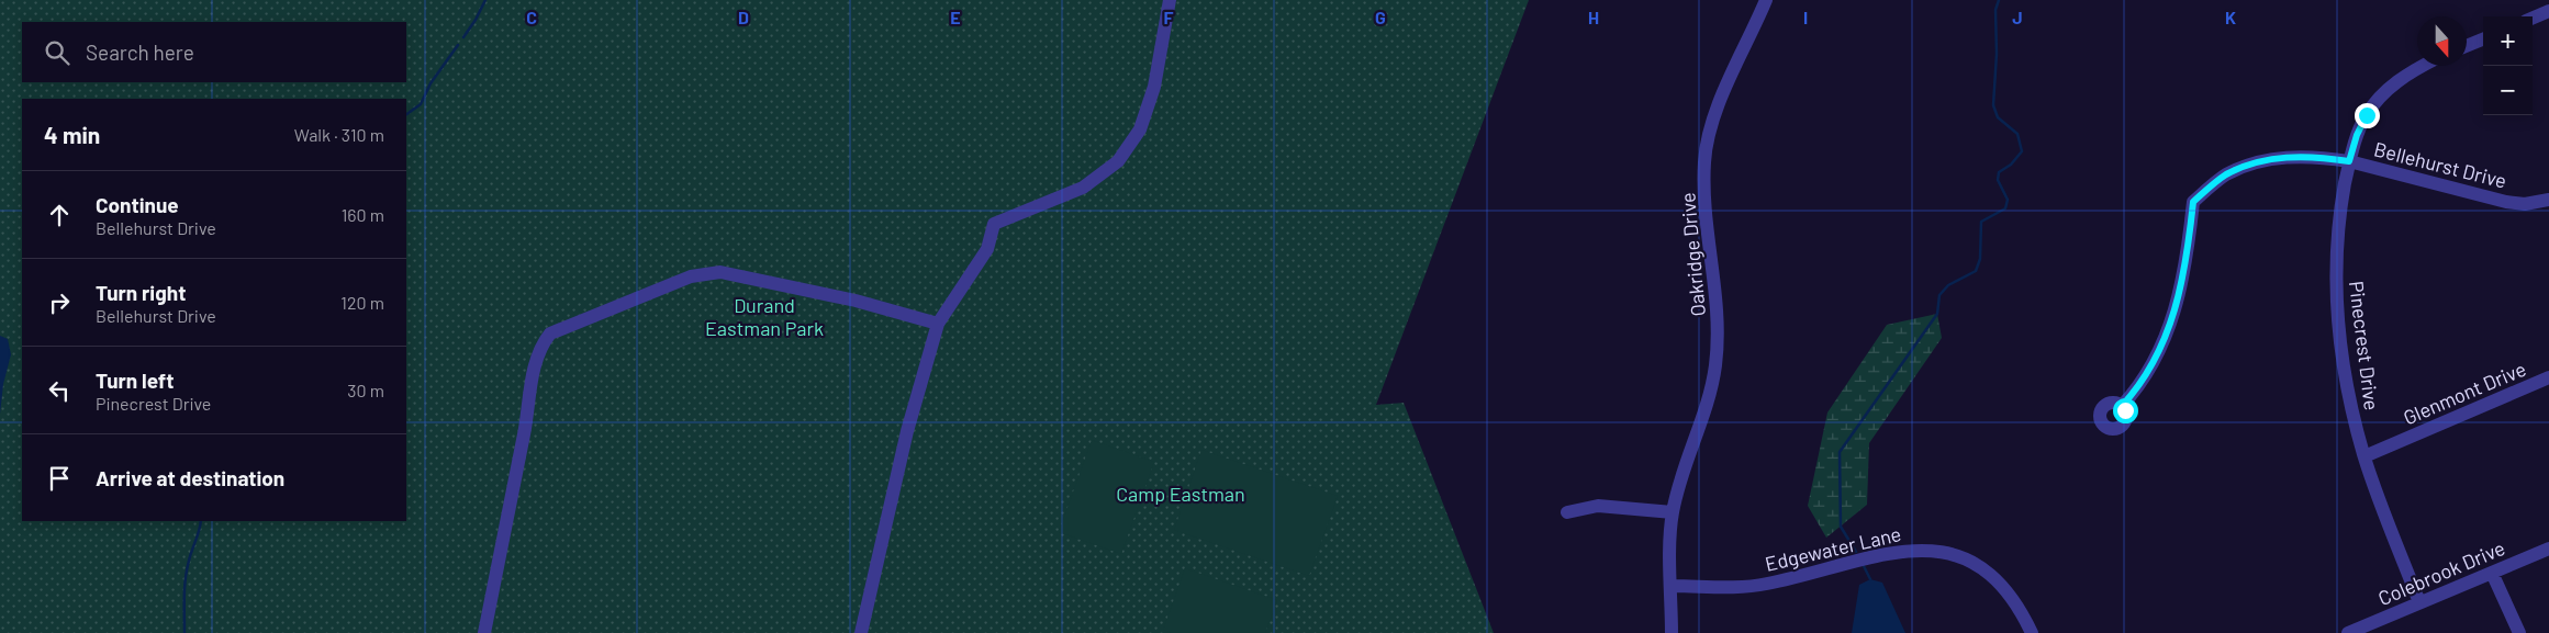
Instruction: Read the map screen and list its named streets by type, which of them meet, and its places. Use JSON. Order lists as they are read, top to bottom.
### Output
{
  "streets": {
    "street": [
      "Bellehurst Drive",
      "Oakridge Drive",
      "Pinecrest Drive",
      "Glenmont Drive",
      "Edgewater Lane",
      "Colebrook Drive"
    ]
  },
  "crossings": [
    ["Bellehurst Drive", "Pinecrest Drive"],
    ["Oakridge Drive", "Edgewater Lane"],
    ["Pinecrest Drive", "Glenmont Drive"],
    ["Pinecrest Drive", "Colebrook Drive"]
  ],
  "parks": ["Durand Eastman Park", "Camp Eastman"],
  "north": "bottom",
  "page": {
    "map_buttons": ["+", "−"],
    "search": "Search here",
    "heading": ["4 min", "Walk · 310 m"],
    "list": [
      ["Continue", "Bellehurst Drive", "160 m"],
      ["Turn right", "Bellehurst Drive", "120 m"],
      ["Turn left", "Pinecrest Drive", "30 m"],
      "Arrive at destination"
    ]
  },
  "grid": {
    "columns": [
      "C",
      "D",
      "E",
      "F",
      "G",
      "H",
      "I",
      "J",
      "K"
    ]
  }
}
